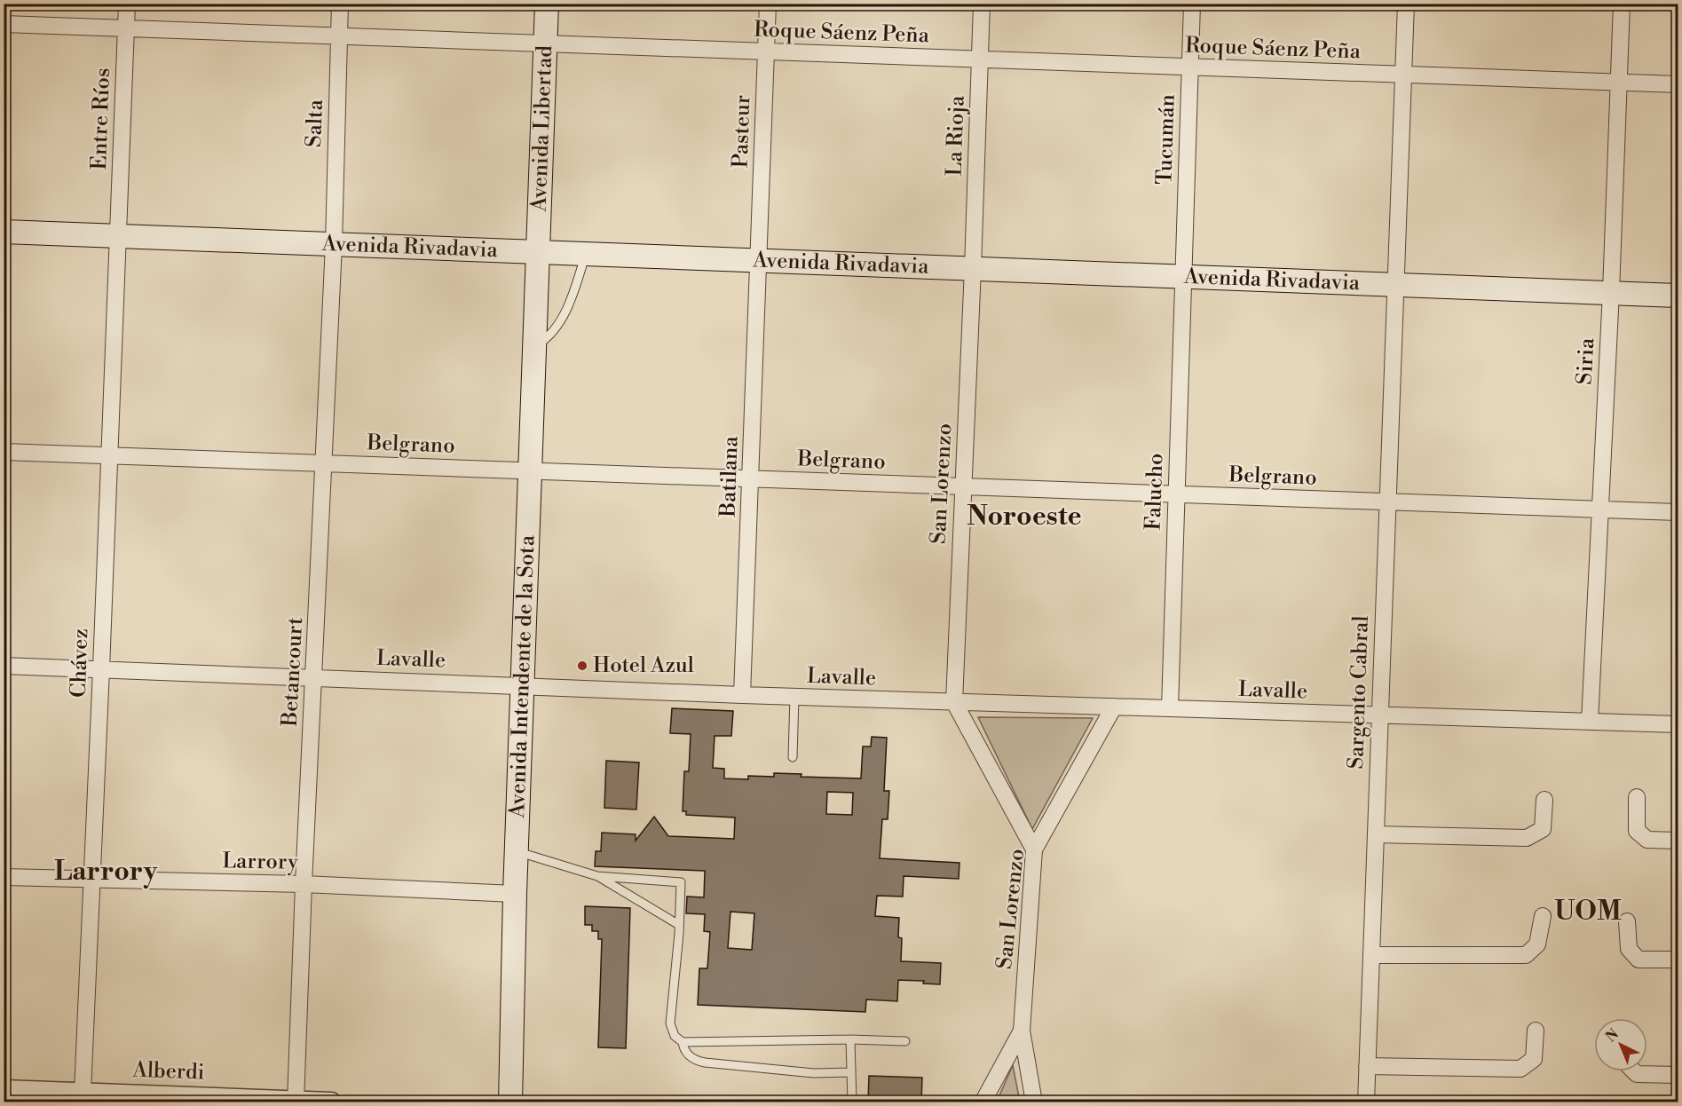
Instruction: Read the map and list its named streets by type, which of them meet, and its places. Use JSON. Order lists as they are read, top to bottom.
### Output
{
  "streets": {
    "main road": ["Avenida Libertad", "Avenida Rivadavia", "Avenida Intendente de la Sota"],
    "street": [
      "Roque Sáenz Peña",
      "Entre Ríos",
      "Salta",
      "Pasteur",
      "La Rioja",
      "Tucumán",
      "Siria",
      "Belgrano",
      "Batilana",
      "San Lorenzo",
      "Falucho",
      "Lavalle",
      "Chávez",
      "Betancourt",
      "Sargento Cabral",
      "Larrory",
      "Alberdi"
    ]
  },
  "crossings": [
    ["Roque Sáenz Peña", "Entre Ríos"],
    ["Roque Sáenz Peña", "Salta"],
    ["Roque Sáenz Peña", "Avenida Libertad"],
    ["Roque Sáenz Peña", "Pasteur"],
    ["Roque Sáenz Peña", "La Rioja"],
    ["Roque Sáenz Peña", "Tucumán"],
    ["Roque Sáenz Peña", "Siria"],
    ["Roque Sáenz Peña", "Sargento Cabral"],
    ["Entre Ríos", "Avenida Rivadavia"],
    ["Entre Ríos", "Chávez"],
    ["Salta", "Avenida Rivadavia"],
    ["Salta", "Betancourt"],
    ["Avenida Libertad", "Avenida Rivadavia"],
    ["Avenida Libertad", "Avenida Intendente de la Sota"],
    ["Pasteur", "Avenida Rivadavia"],
    ["Pasteur", "Batilana"],
    ["La Rioja", "Avenida Rivadavia"],
    ["La Rioja", "San Lorenzo"],
    ["Tucumán", "Avenida Rivadavia"],
    ["Tucumán", "Falucho"],
    ["Avenida Rivadavia", "Siria"],
    ["Avenida Rivadavia", "Batilana"],
    ["Avenida Rivadavia", "San Lorenzo"],
    ["Avenida Rivadavia", "Falucho"],
    ["Avenida Rivadavia", "Chávez"],
    ["Avenida Rivadavia", "Betancourt"],
    ["Avenida Rivadavia", "Avenida Intendente de la Sota"],
    ["Avenida Rivadavia", "Sargento Cabral"],
    ["Siria", "Belgrano"],
    ["Siria", "Lavalle"],
    ["Belgrano", "Batilana"],
    ["Belgrano", "San Lorenzo"],
    ["Belgrano", "Falucho"],
    ["Belgrano", "Chávez"],
    ["Belgrano", "Betancourt"],
    ["Belgrano", "Avenida Intendente de la Sota"],
    ["Belgrano", "Sargento Cabral"],
    ["Batilana", "Lavalle"],
    ["San Lorenzo", "Lavalle"],
    ["Falucho", "Lavalle"],
    ["Lavalle", "Chávez"],
    ["Lavalle", "Betancourt"],
    ["Lavalle", "Avenida Intendente de la Sota"],
    ["Lavalle", "Sargento Cabral"],
    ["Chávez", "Larrory"],
    ["Chávez", "Alberdi"],
    ["Betancourt", "Larrory"],
    ["Betancourt", "Alberdi"],
    ["Avenida Intendente de la Sota", "Larrory"]
  ],
  "districts": ["Noroeste", "Larrory", "UOM"],
  "places": ["Hotel Azul"],
  "north": "top left"
}
